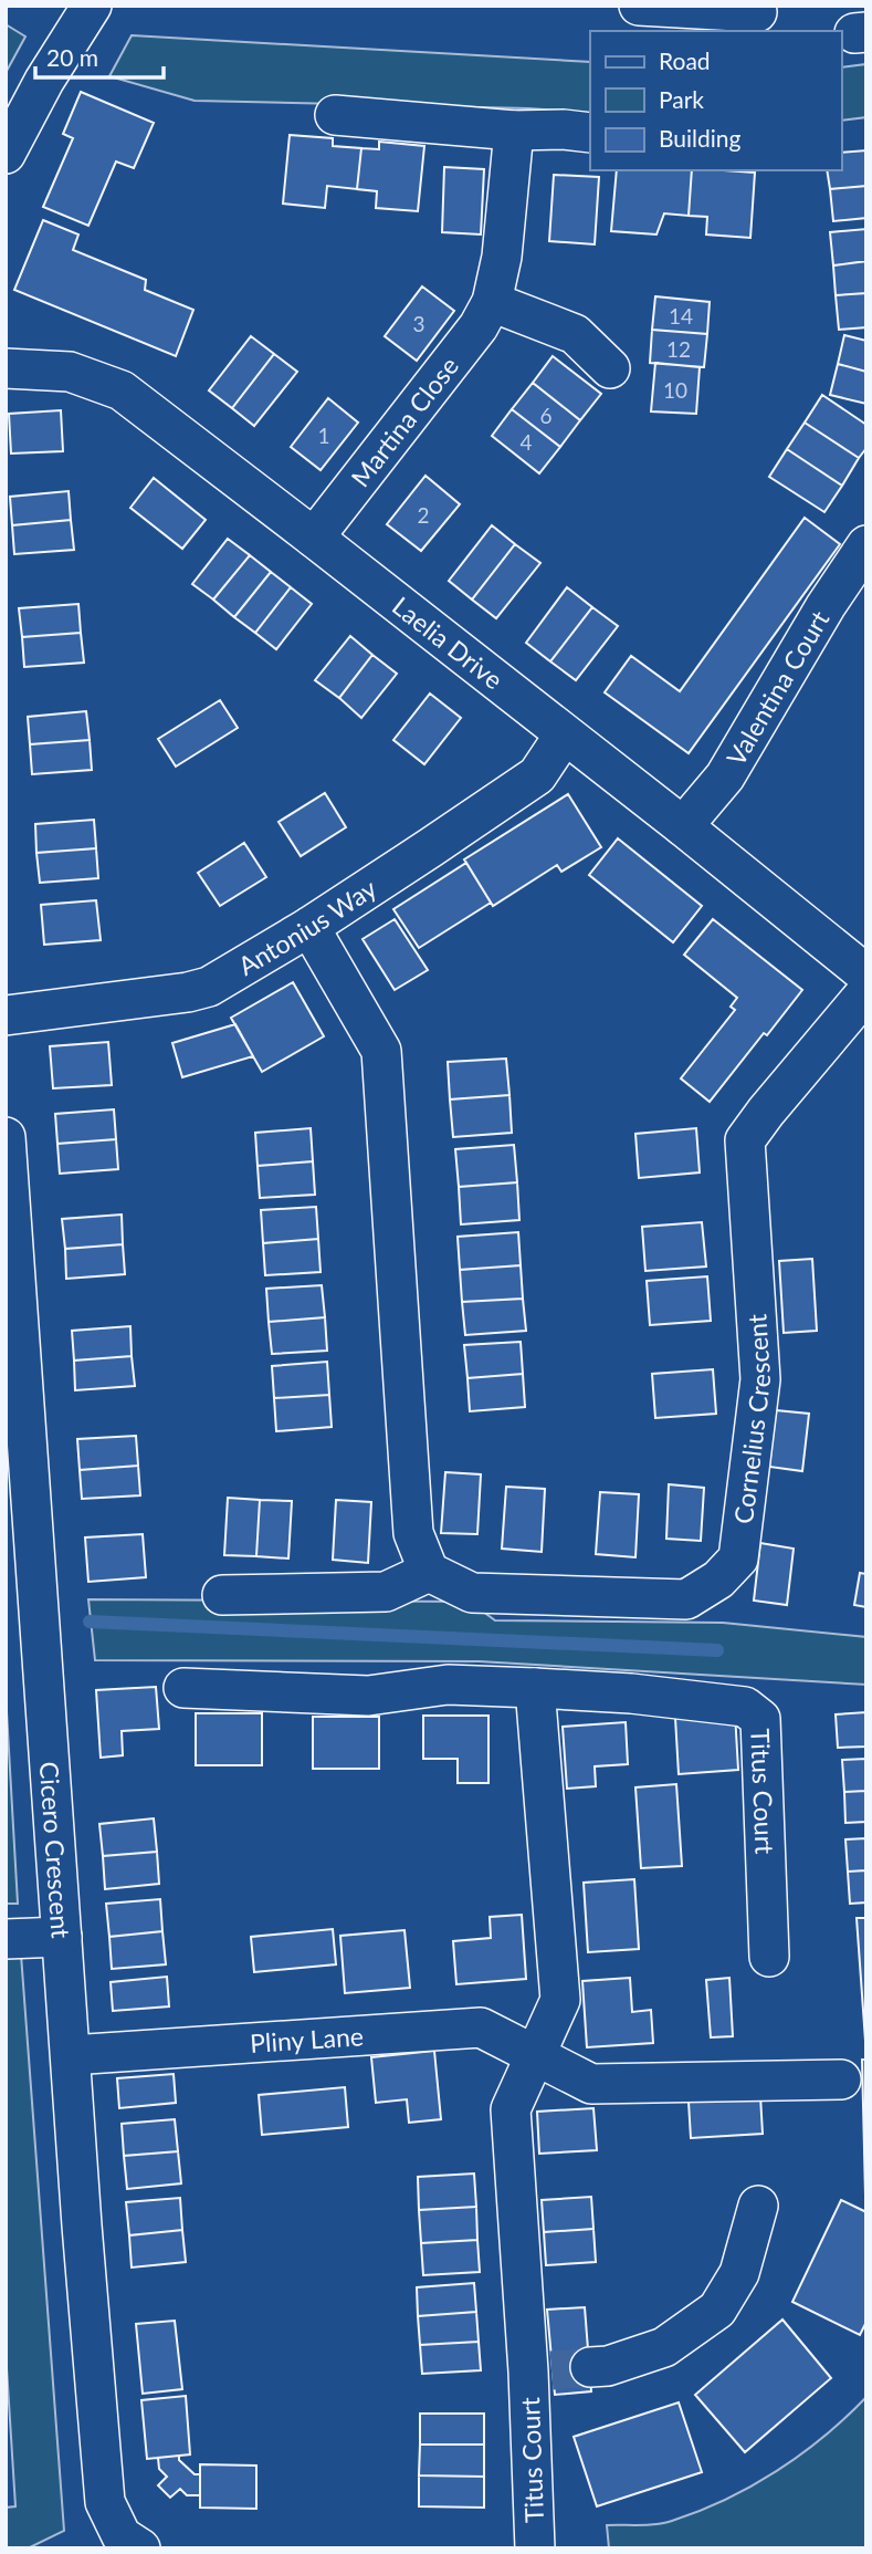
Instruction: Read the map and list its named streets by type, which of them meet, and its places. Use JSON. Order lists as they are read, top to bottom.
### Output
{
  "streets": {
    "street": [
      "Martina Close",
      "Laelia Drive",
      "Valentina Court",
      "Antonius Way",
      "Cornelius Crescent",
      "Titus Court",
      "Cicero Crescent",
      "Pliny Lane"
    ]
  },
  "crossings": [
    ["Martina Close", "Laelia Drive"],
    ["Laelia Drive", "Valentina Court"],
    ["Laelia Drive", "Antonius Way"],
    ["Titus Court", "Pliny Lane"],
    ["Cicero Crescent", "Pliny Lane"]
  ],
  "house_numbers": [
    "14",
    "3",
    "12",
    "10",
    "6",
    "1",
    "4",
    "2"
  ],
  "legend": ["Road", "Park", "Building"],
  "scale_bar": "20 m"
}
